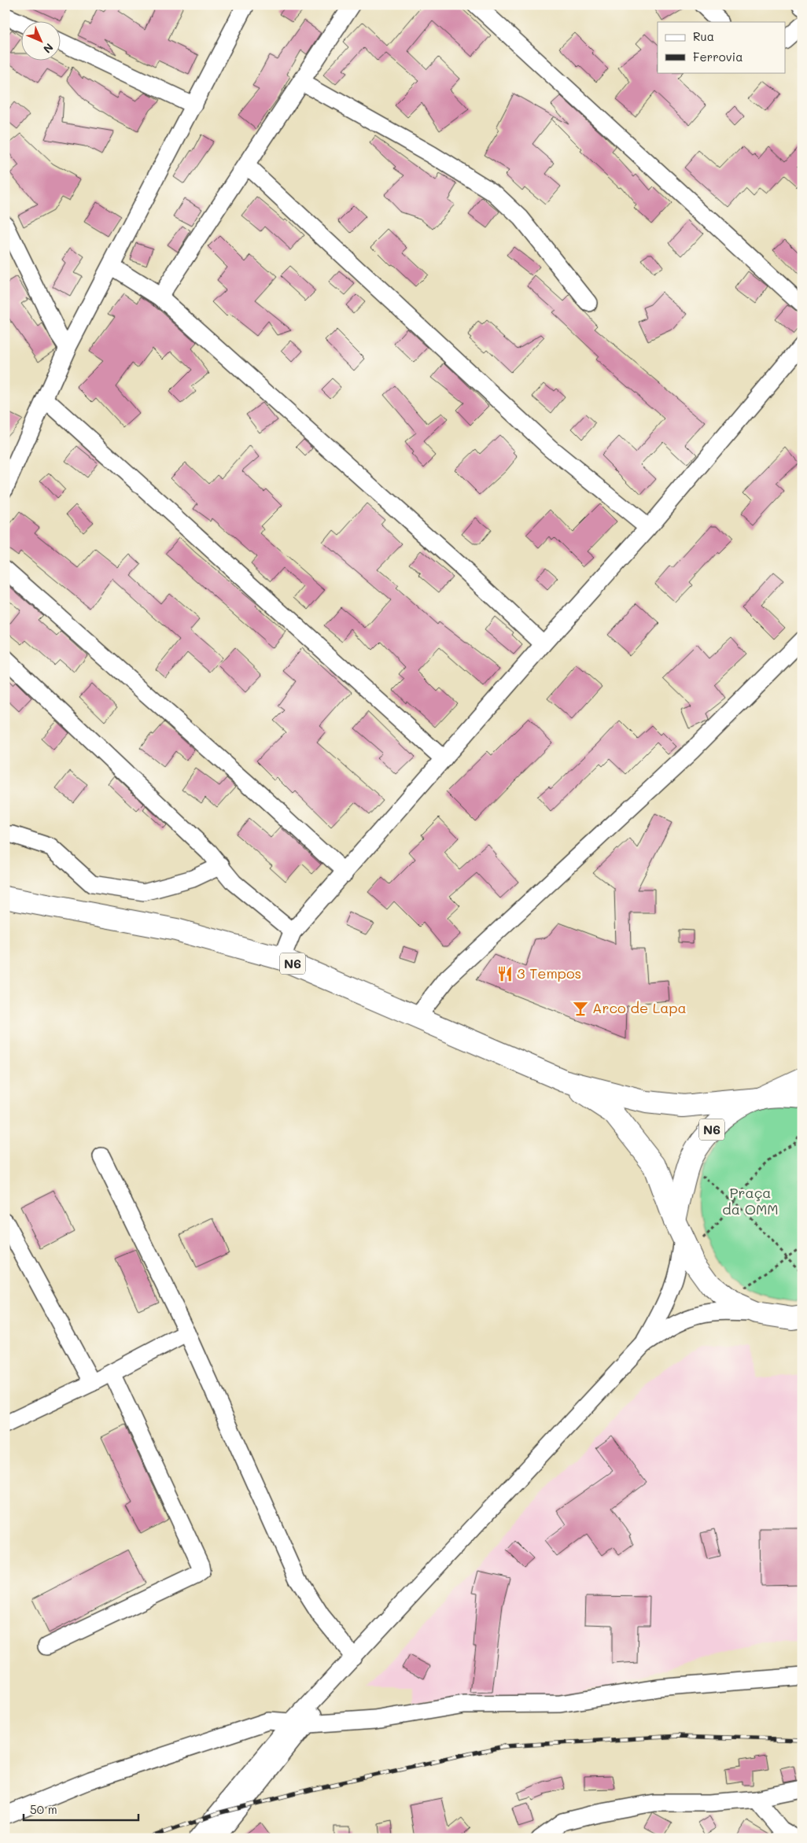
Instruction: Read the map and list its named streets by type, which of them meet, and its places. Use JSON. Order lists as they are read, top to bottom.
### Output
{
  "streets": {
    "highway": ["N6"]
  },
  "parks": ["Praça da OMM"],
  "places": {
    "restaurant": ["3 Tempos"],
    "bar": ["Arco de Lapa"]
  },
  "legend": ["Rua", "Ferrovia"],
  "scale_bar": "50 m",
  "north": "bottom right"
}
